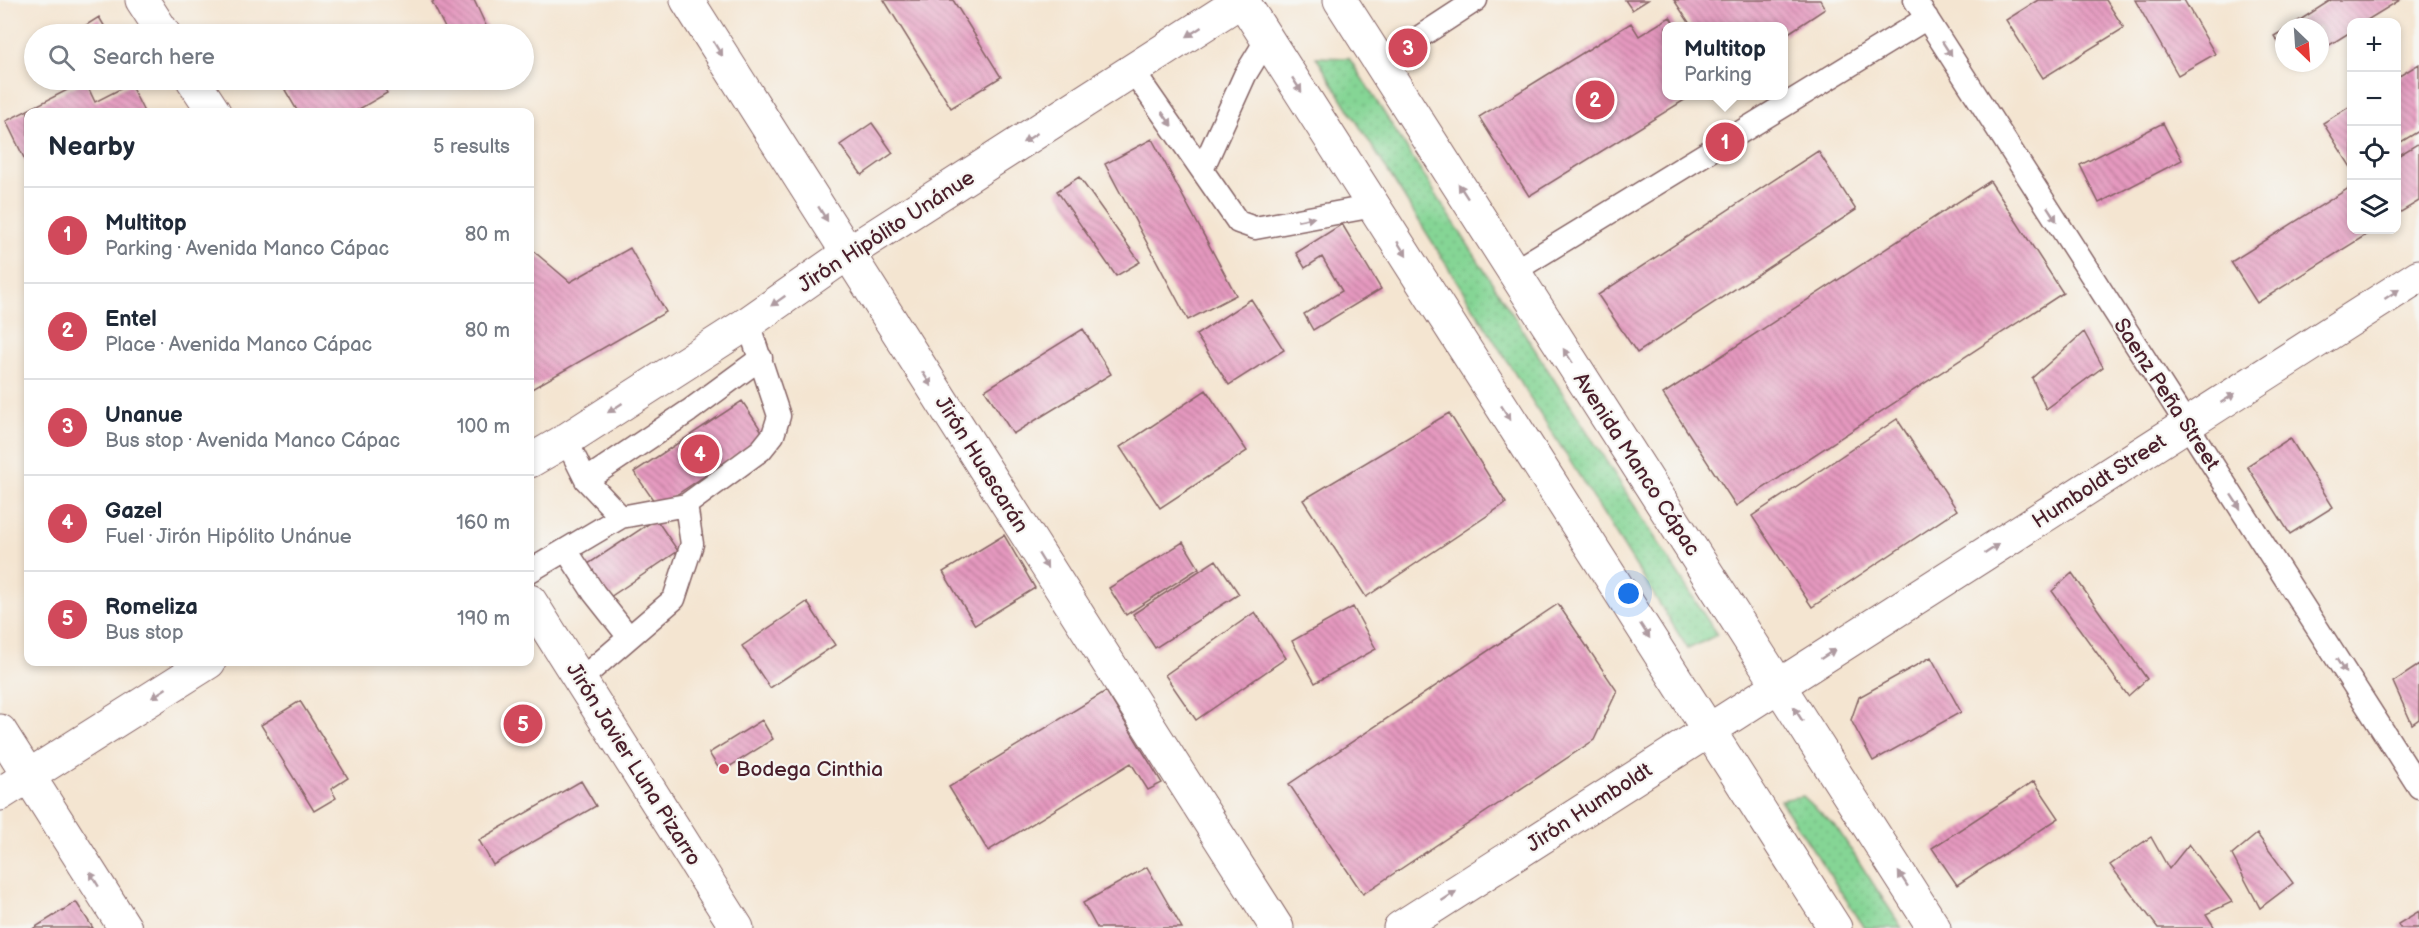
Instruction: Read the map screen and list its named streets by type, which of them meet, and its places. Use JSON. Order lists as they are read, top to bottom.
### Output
{
  "streets": {
    "street": [
      "Jirón Hipólito Unánue",
      "Jirón Huascarán",
      "Avenida Manco Cápac",
      "Humboldt Street",
      "Jirón Javier Luna Pizarro",
      "Jirón Humboldt"
    ],
    "lane": ["Saenz Peña Street"]
  },
  "crossings": [
    ["Jirón Hipólito Unánue", "Jirón Huascarán"],
    ["Saenz Peña Street", "Humboldt Street"],
    ["Avenida Manco Cápac", "Humboldt Street"],
    ["Avenida Manco Cápac", "Jirón Humboldt"],
    ["Humboldt Street", "Jirón Humboldt"]
  ],
  "one_way": [
    "Jirón Hipólito Unánue",
    "Saenz Peña Street",
    "Jirón Huascarán",
    "Humboldt Street",
    "Jirón Humboldt"
  ],
  "places": ["Bodega Cinthia"],
  "north": "bottom right",
  "page": {
    "map_buttons": ["+", "−"],
    "popup": ["Multitop", "Parking"],
    "search": "Search here",
    "pins": [
      "3",
      "2",
      "1",
      "4",
      "5"
    ],
    "heading": ["Nearby", "5 results"],
    "list": [
      {
        "mark": "1",
        "name": "Multitop",
        "note": "Parking · Avenida Manco Cápac",
        "value": "80 m"
      },
      {
        "mark": "2",
        "name": "Entel",
        "note": "Place · Avenida Manco Cápac",
        "value": "80 m"
      },
      {
        "mark": "3",
        "name": "Unanue",
        "note": "Bus stop · Avenida Manco Cápac",
        "value": "100 m"
      },
      {
        "mark": "4",
        "name": "Gazel",
        "note": "Fuel · Jirón Hipólito Unánue",
        "value": "160 m"
      },
      {
        "mark": "5",
        "name": "Romeliza",
        "note": "Bus stop",
        "value": "190 m"
      }
    ]
  }
}
